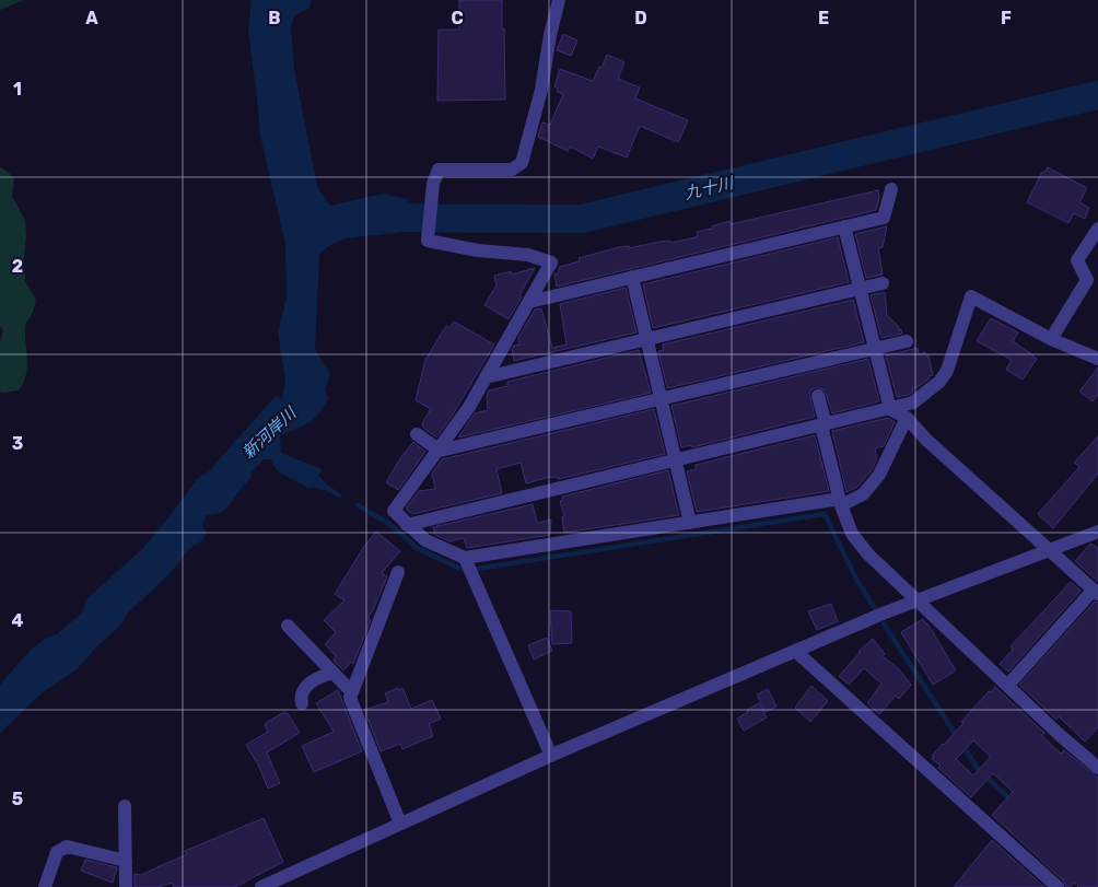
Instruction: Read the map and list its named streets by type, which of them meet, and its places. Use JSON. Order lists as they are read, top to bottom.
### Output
{
  "water": ["九十川", "新河岸川"],
  "grid": {
    "columns": [
      "A",
      "B",
      "C",
      "D",
      "E",
      "F"
    ],
    "rows": [
      "1",
      "2",
      "3",
      "4",
      "5"
    ]
  }
}
